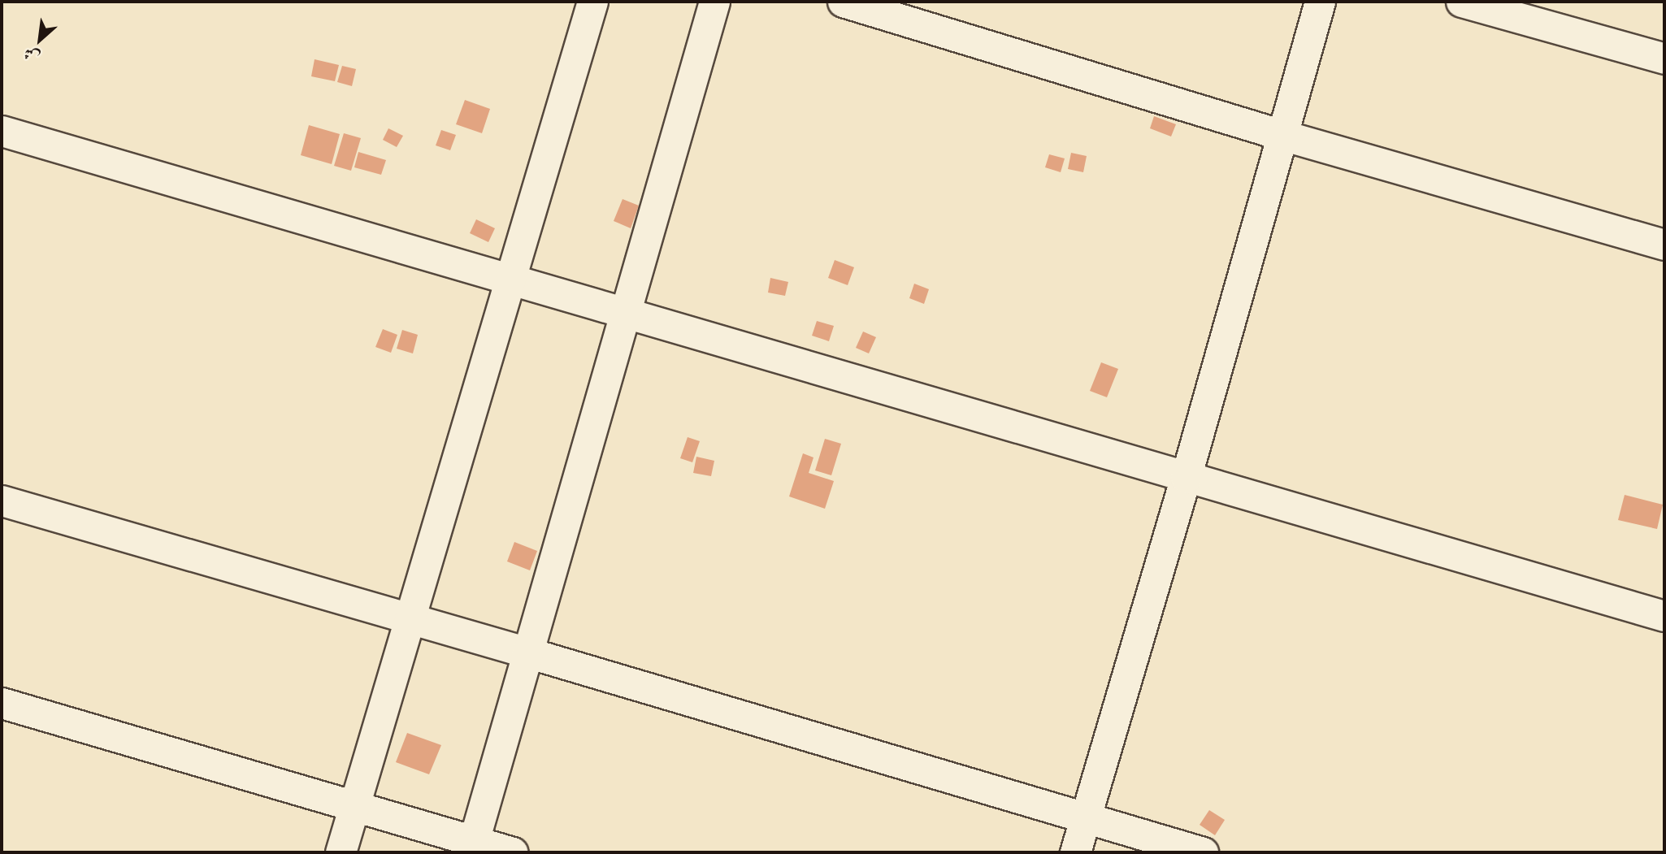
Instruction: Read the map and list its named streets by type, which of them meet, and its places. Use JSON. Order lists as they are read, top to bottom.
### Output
{
  "north": "bottom left"
}
